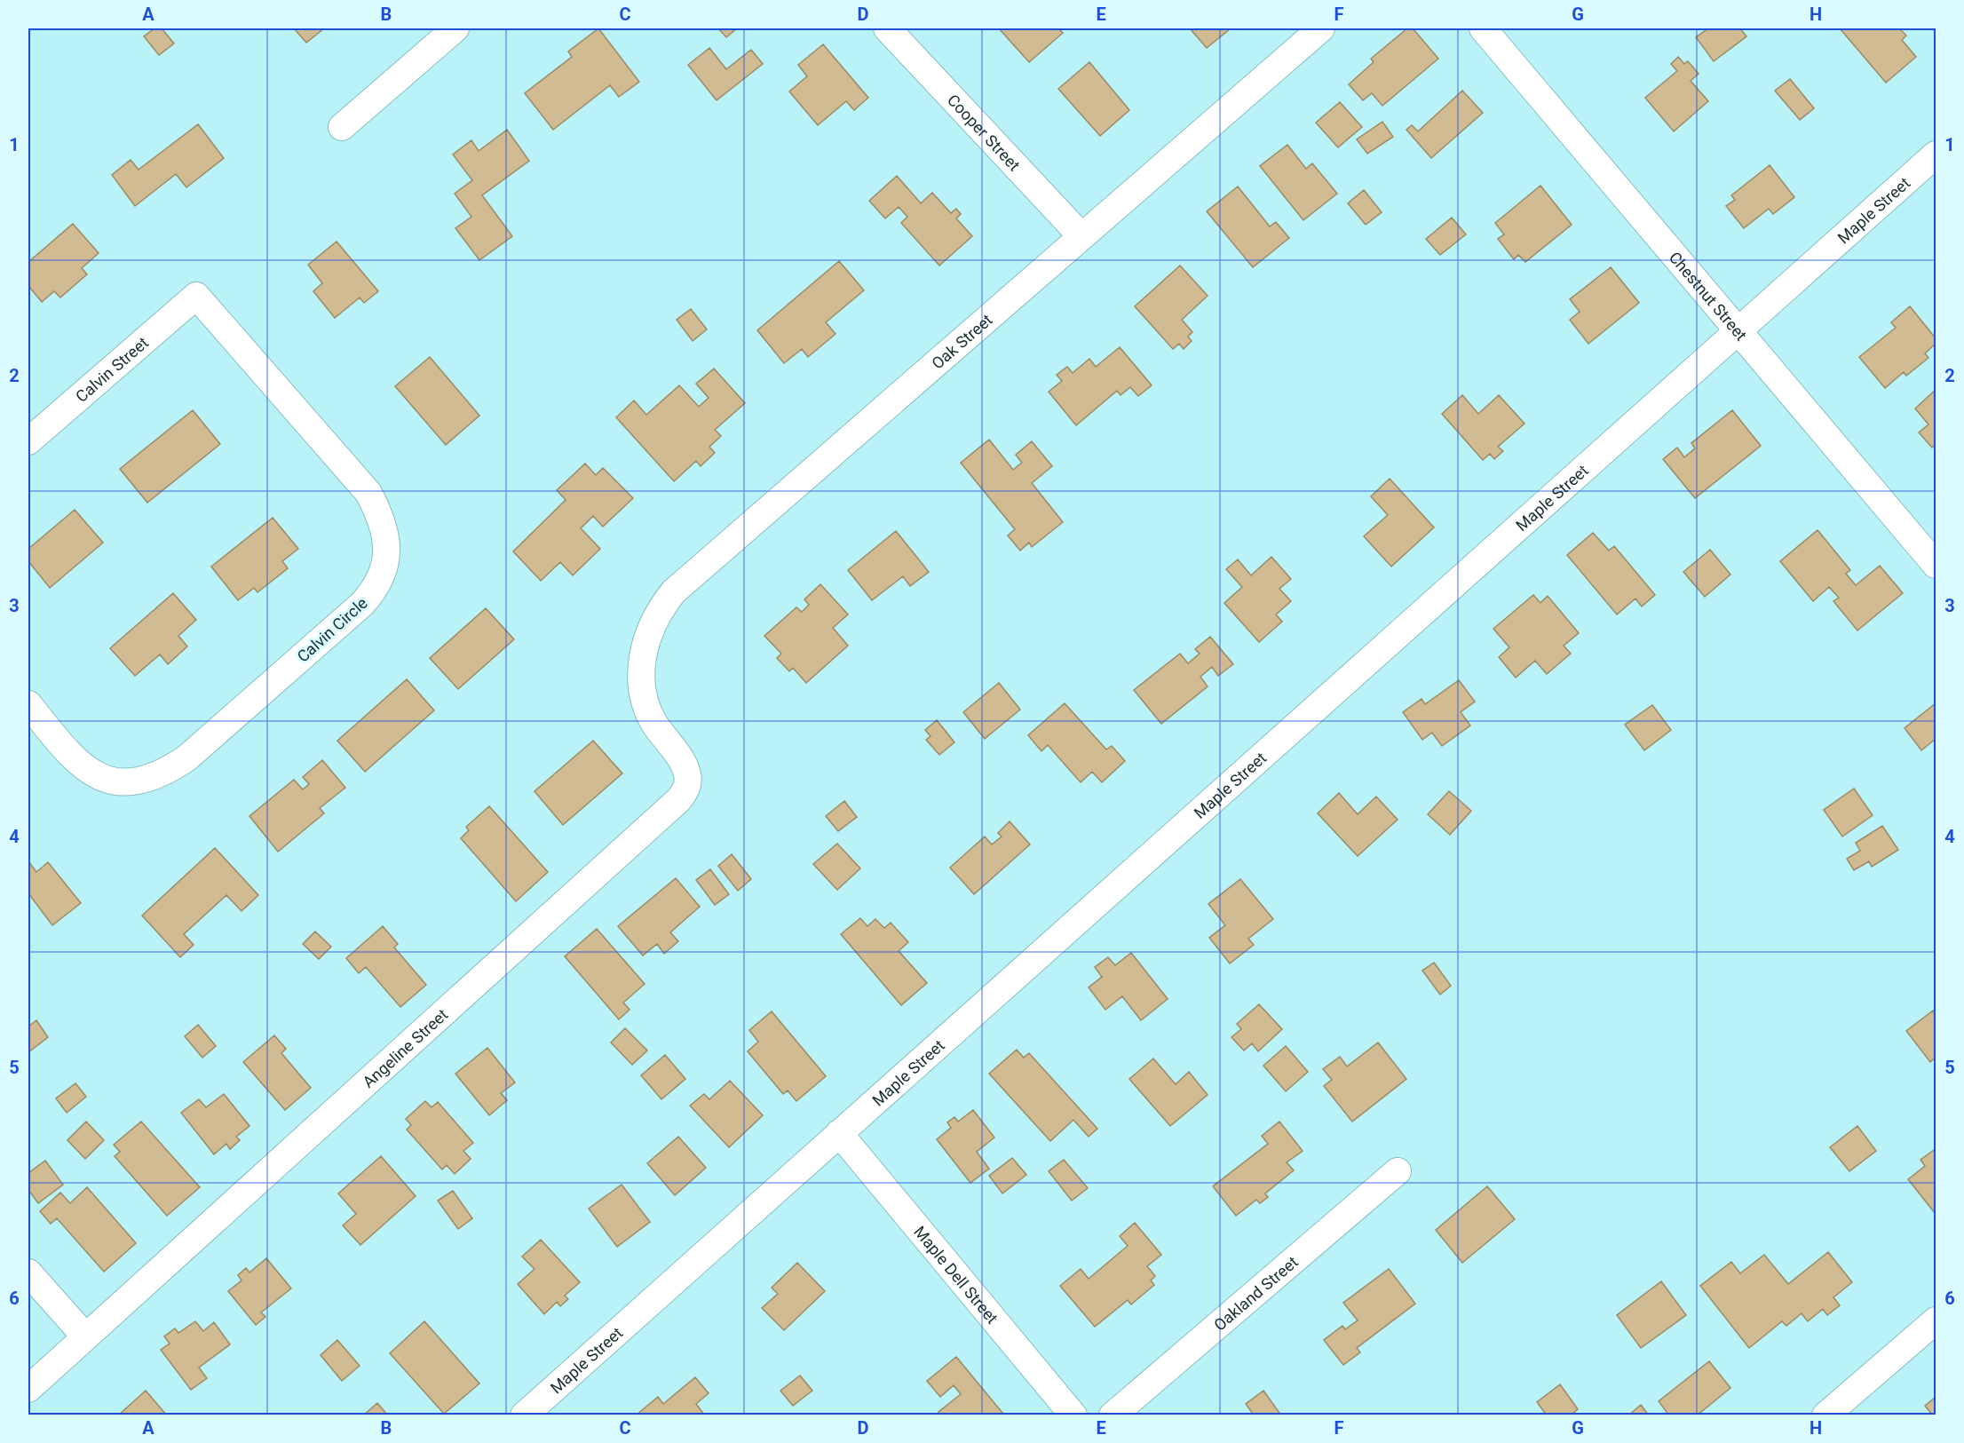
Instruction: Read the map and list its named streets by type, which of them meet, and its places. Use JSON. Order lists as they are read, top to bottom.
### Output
{
  "streets": {
    "street": [
      "Cooper Street",
      "Maple Street",
      "Chestnut Street",
      "Oak Street",
      "Calvin Street",
      "Calvin Circle",
      "Angeline Street",
      "Maple Dell Street",
      "Oakland Street"
    ]
  },
  "crossings": [
    ["Cooper Street", "Oak Street"],
    ["Maple Street", "Chestnut Street"],
    ["Maple Street", "Maple Dell Street"],
    ["Oak Street", "Angeline Street"],
    ["Calvin Street", "Calvin Circle"]
  ],
  "grid": {
    "columns": [
      "A",
      "B",
      "C",
      "D",
      "E",
      "F",
      "G",
      "H"
    ],
    "rows": [
      "1",
      "2",
      "3",
      "4",
      "5",
      "6"
    ]
  }
}
